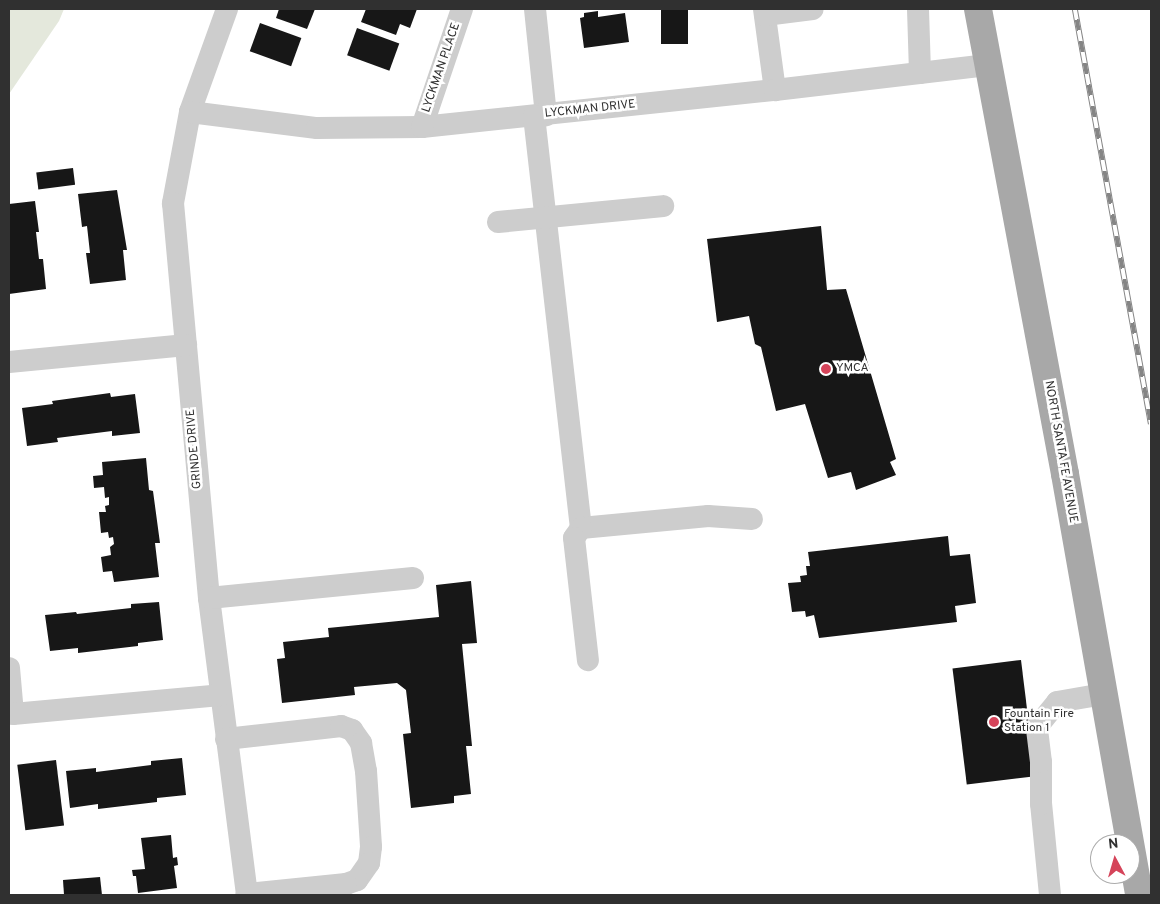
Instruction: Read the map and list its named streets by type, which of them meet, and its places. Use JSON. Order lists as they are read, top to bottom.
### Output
{
  "streets": {
    "main road": ["NORTH SANTA FE AVENUE"],
    "street": ["LYCKMAN PLACE", "LYCKMAN DRIVE", "GRINDE DRIVE"]
  },
  "crossings": [
    ["LYCKMAN PLACE", "LYCKMAN DRIVE"],
    ["LYCKMAN DRIVE", "GRINDE DRIVE"],
    ["LYCKMAN DRIVE", "NORTH SANTA FE AVENUE"]
  ],
  "places": ["YMCA", "Fountain Fire Station 1"],
  "north": "top"
}
